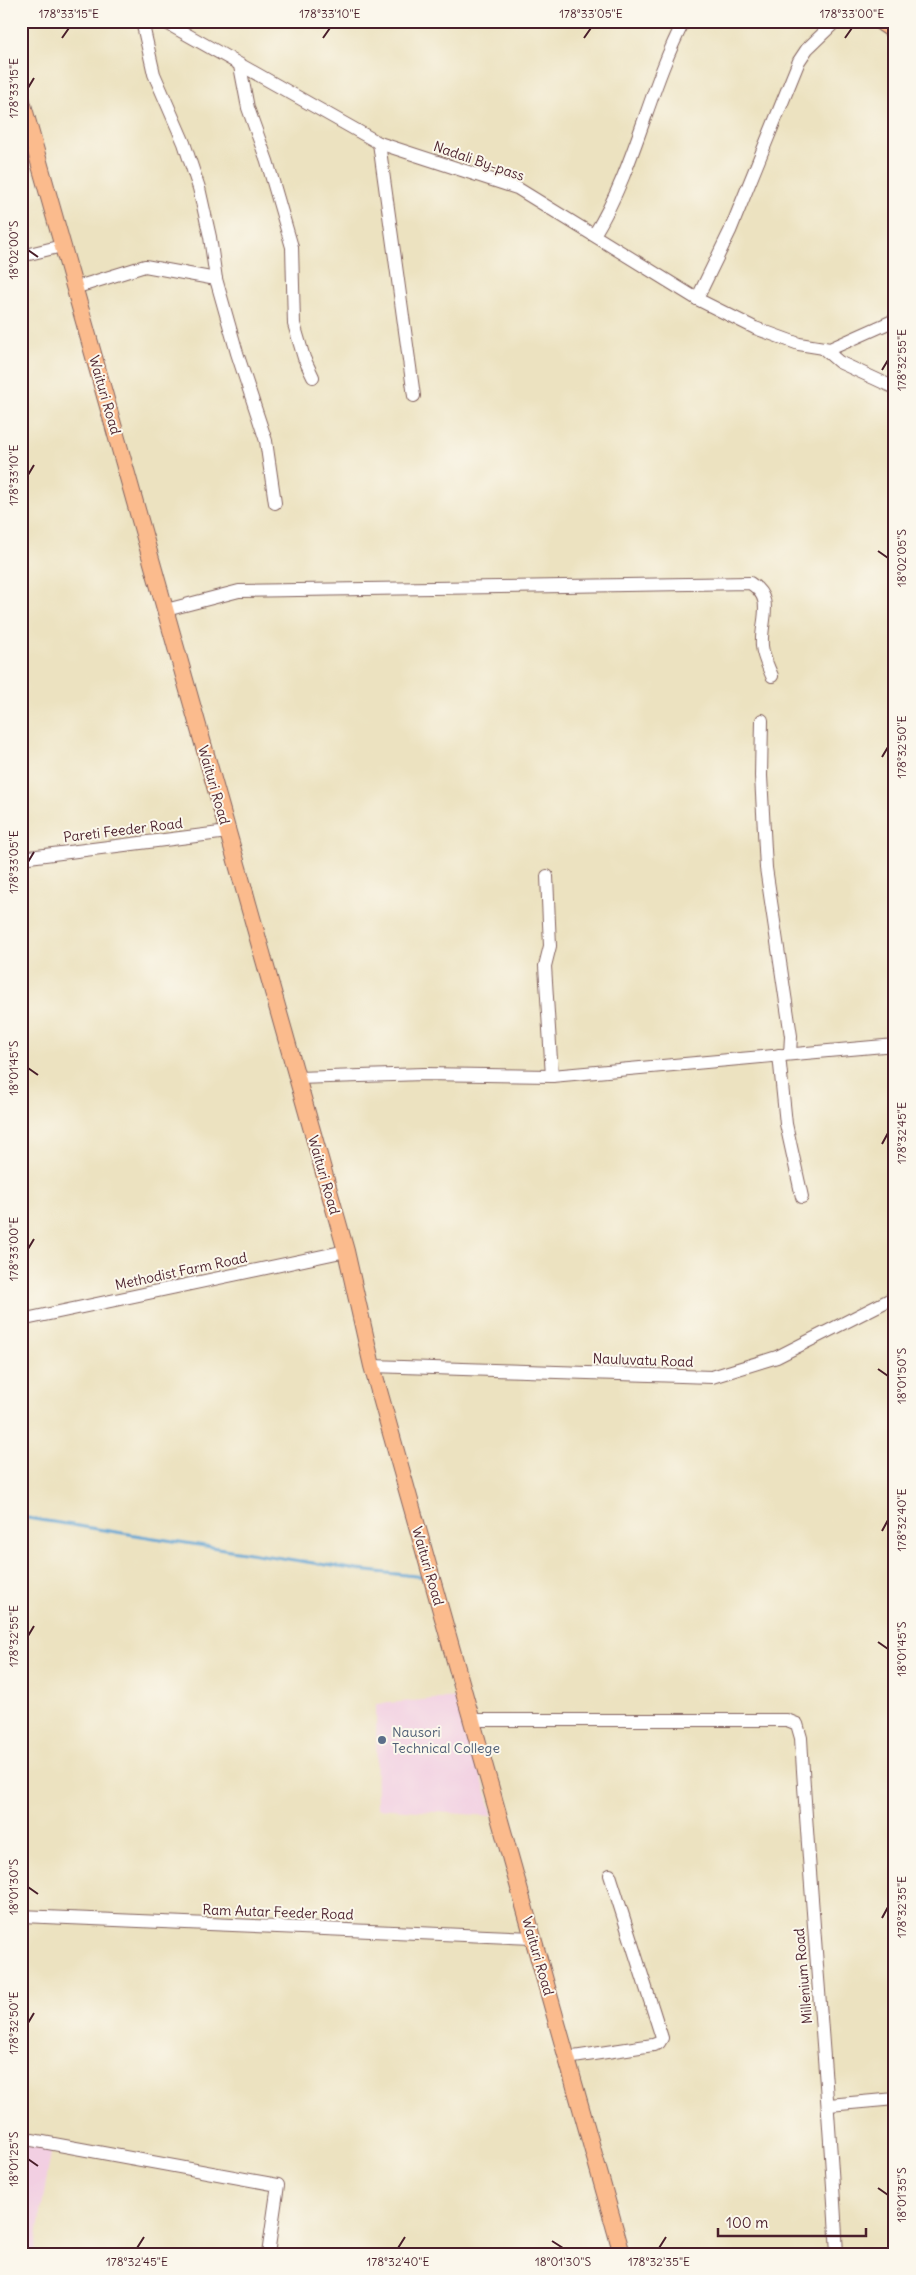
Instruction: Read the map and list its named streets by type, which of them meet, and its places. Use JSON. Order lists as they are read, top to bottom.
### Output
{
  "streets": {
    "main road": ["Waituri Road"],
    "street": [
      "Nadali By-pass",
      "Pareti Feeder Road",
      "Methodist Farm Road",
      "Nauluvatu Road",
      "Ram Autar Feeder Road",
      "Millenium Road"
    ]
  },
  "crossings": [
    ["Waituri Road", "Pareti Feeder Road"],
    ["Waituri Road", "Methodist Farm Road"],
    ["Waituri Road", "Nauluvatu Road"],
    ["Waituri Road", "Ram Autar Feeder Road"],
    ["Waituri Road", "Millenium Road"]
  ],
  "places": ["Nausori Technical College"],
  "scale_bar": "100 m",
  "coordinates": [
    "178°33'15\"E",
    "178°33'10\"E",
    "178°33'05\"E",
    "178°33'00\"E",
    "18°02'00\"S",
    "178°32'55\"E",
    "18°02'05\"S",
    "178°32'50\"E",
    "18°01'45\"S",
    "178°32'45\"E",
    "18°01'50\"S",
    "178°32'40\"E",
    "18°01'30\"S",
    "178°32'35\"E",
    "18°01'25\"S",
    "18°01'35\"S"
  ]
}
